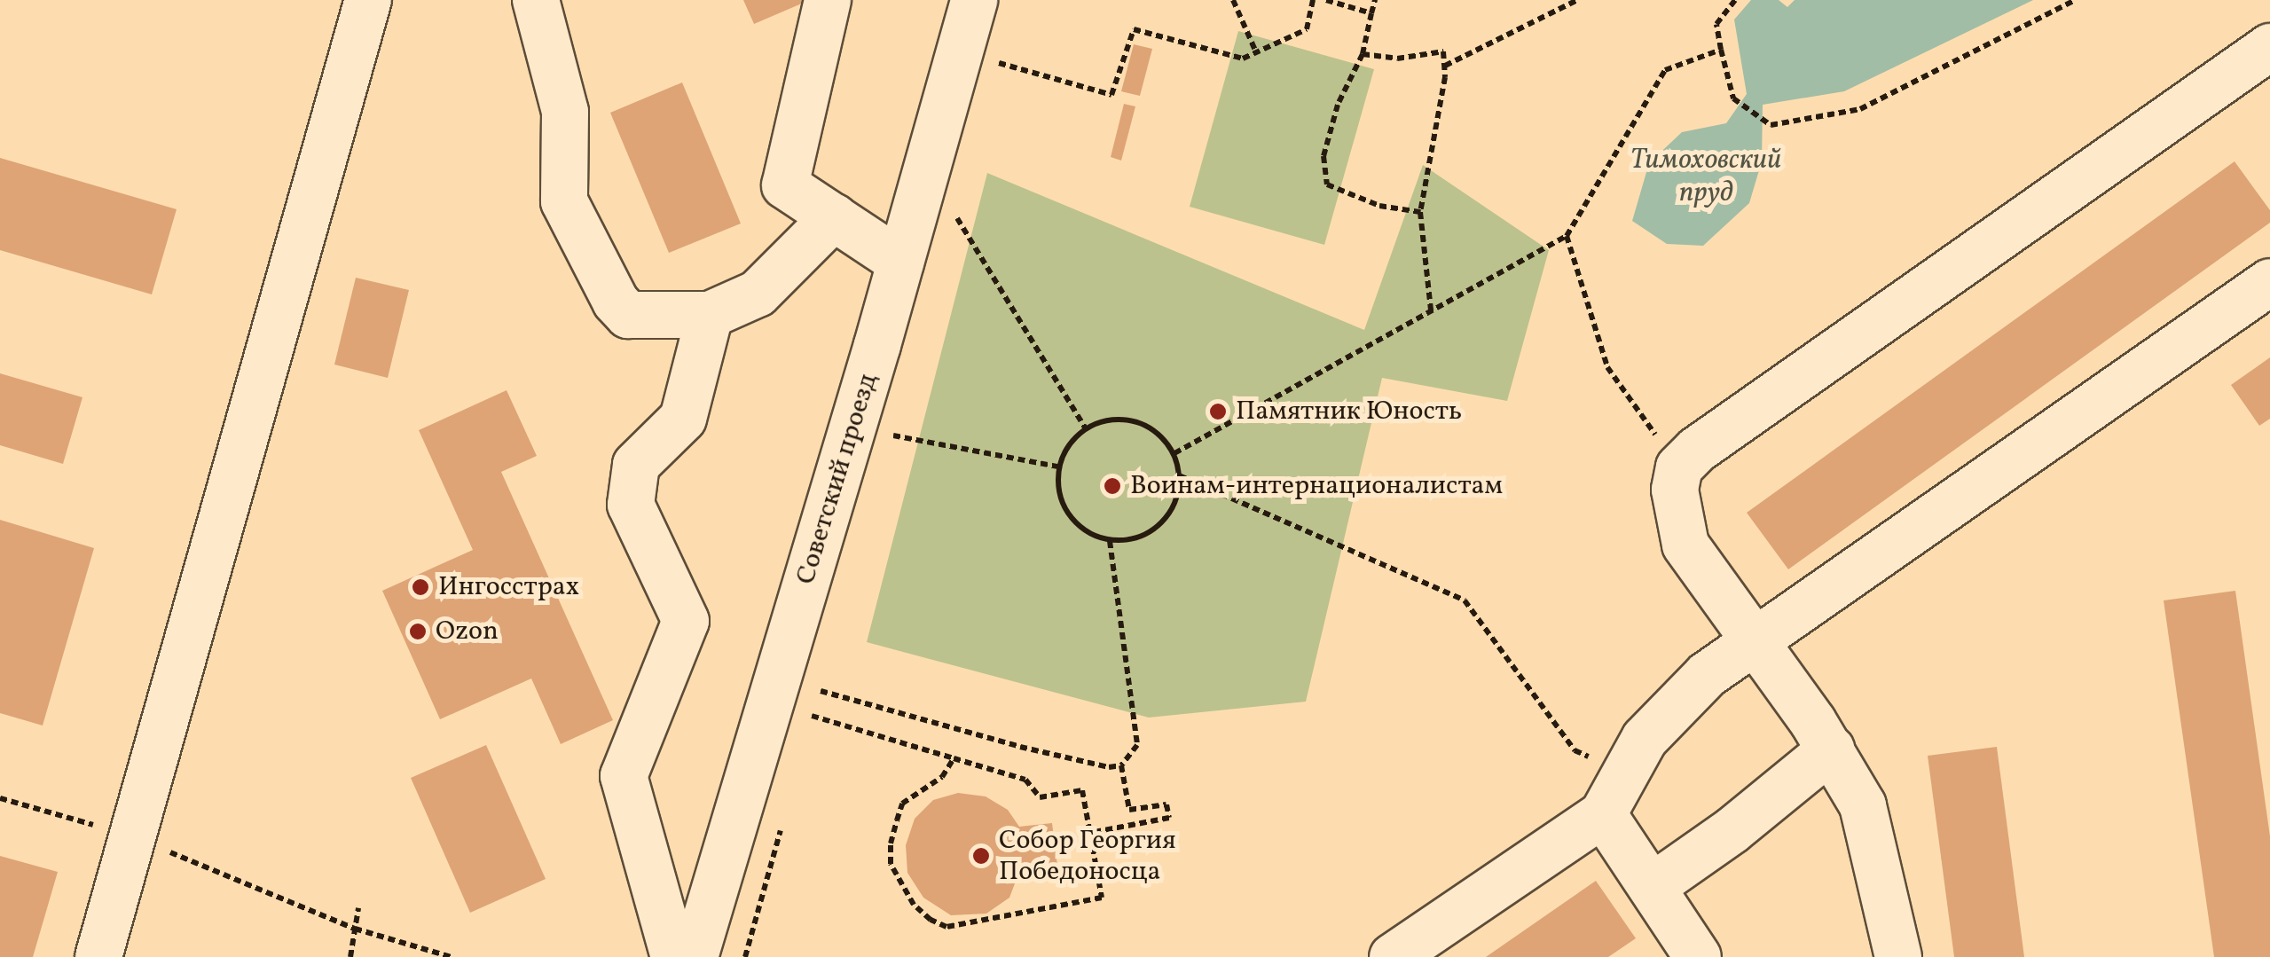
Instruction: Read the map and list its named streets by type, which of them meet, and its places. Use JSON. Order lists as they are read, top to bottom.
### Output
{
  "streets": {
    "street": ["Советский проезд"]
  },
  "water": ["Тимоховский пруд"],
  "places": [
    "Памятник Юность",
    "Воинам-интернационалистам",
    "Ингосстрах",
    "Ozon",
    "Собор Георгия Победоносца"
  ]
}
